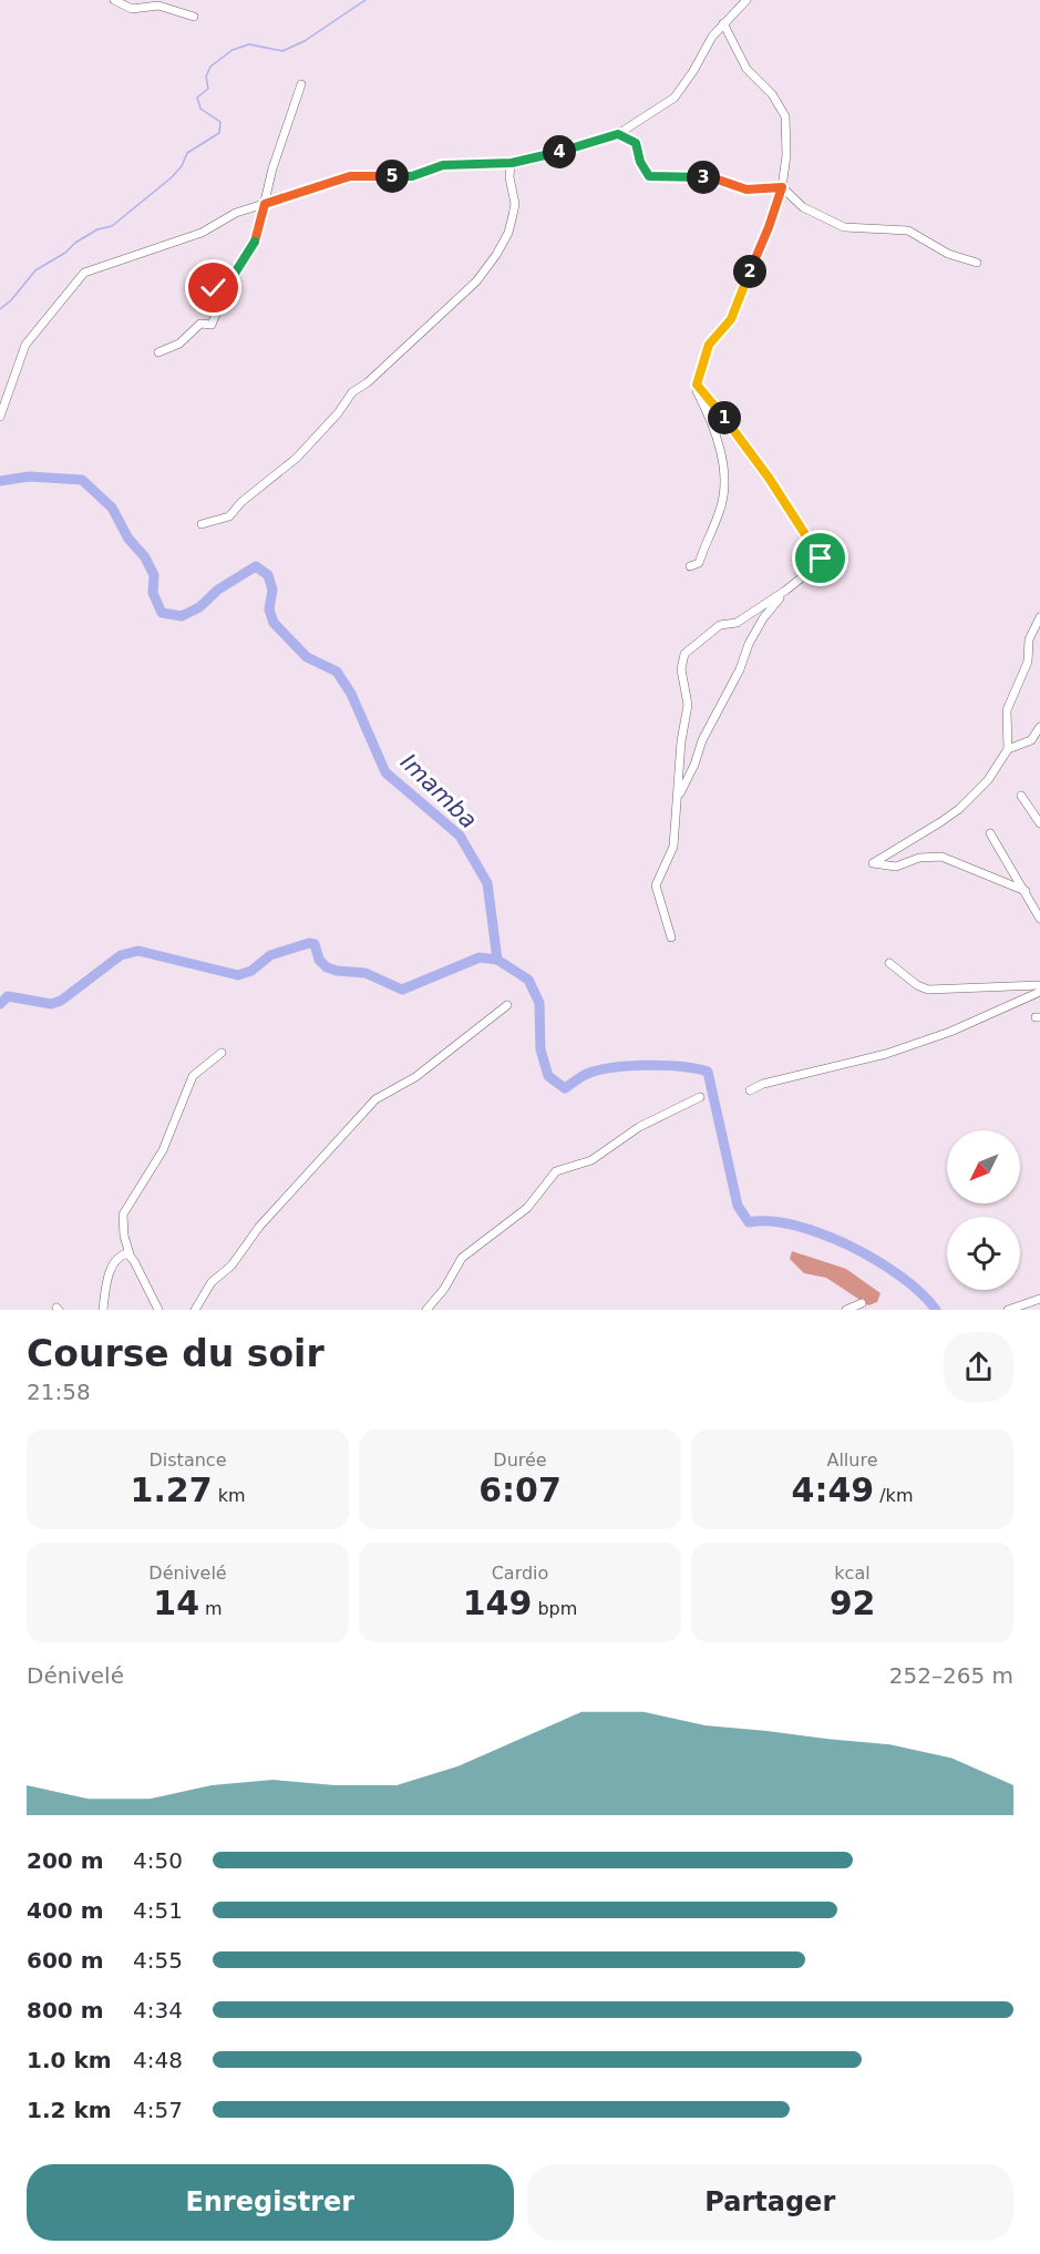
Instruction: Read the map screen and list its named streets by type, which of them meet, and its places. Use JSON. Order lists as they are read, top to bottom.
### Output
{
  "water": ["Imamba"],
  "north": "bottom left",
  "page": {
    "pins": [
      "4",
      "5",
      "3",
      "2",
      "1"
    ],
    "heading": ["Course du soir", "21:58"],
    "stats": [
      ["Distance", "1.27 km"],
      ["Durée", "6:07"],
      ["Allure", "4:49 /km"],
      ["Dénivelé", "14 m"],
      ["Cardio", "149 bpm"],
      ["kcal", "92"]
    ],
    "chart": ["Dénivelé", "252–265 m"],
    "list": [
      {
        "name": "200 m",
        "note": "4:50"
      },
      {
        "name": "400 m",
        "note": "4:51"
      },
      {
        "name": "600 m",
        "note": "4:55"
      },
      {
        "name": "800 m",
        "note": "4:34"
      },
      {
        "name": "1.0 km",
        "note": "4:48"
      },
      {
        "name": "1.2 km",
        "note": "4:57"
      }
    ],
    "buttons": ["Enregistrer", "Partager"]
  }
}
